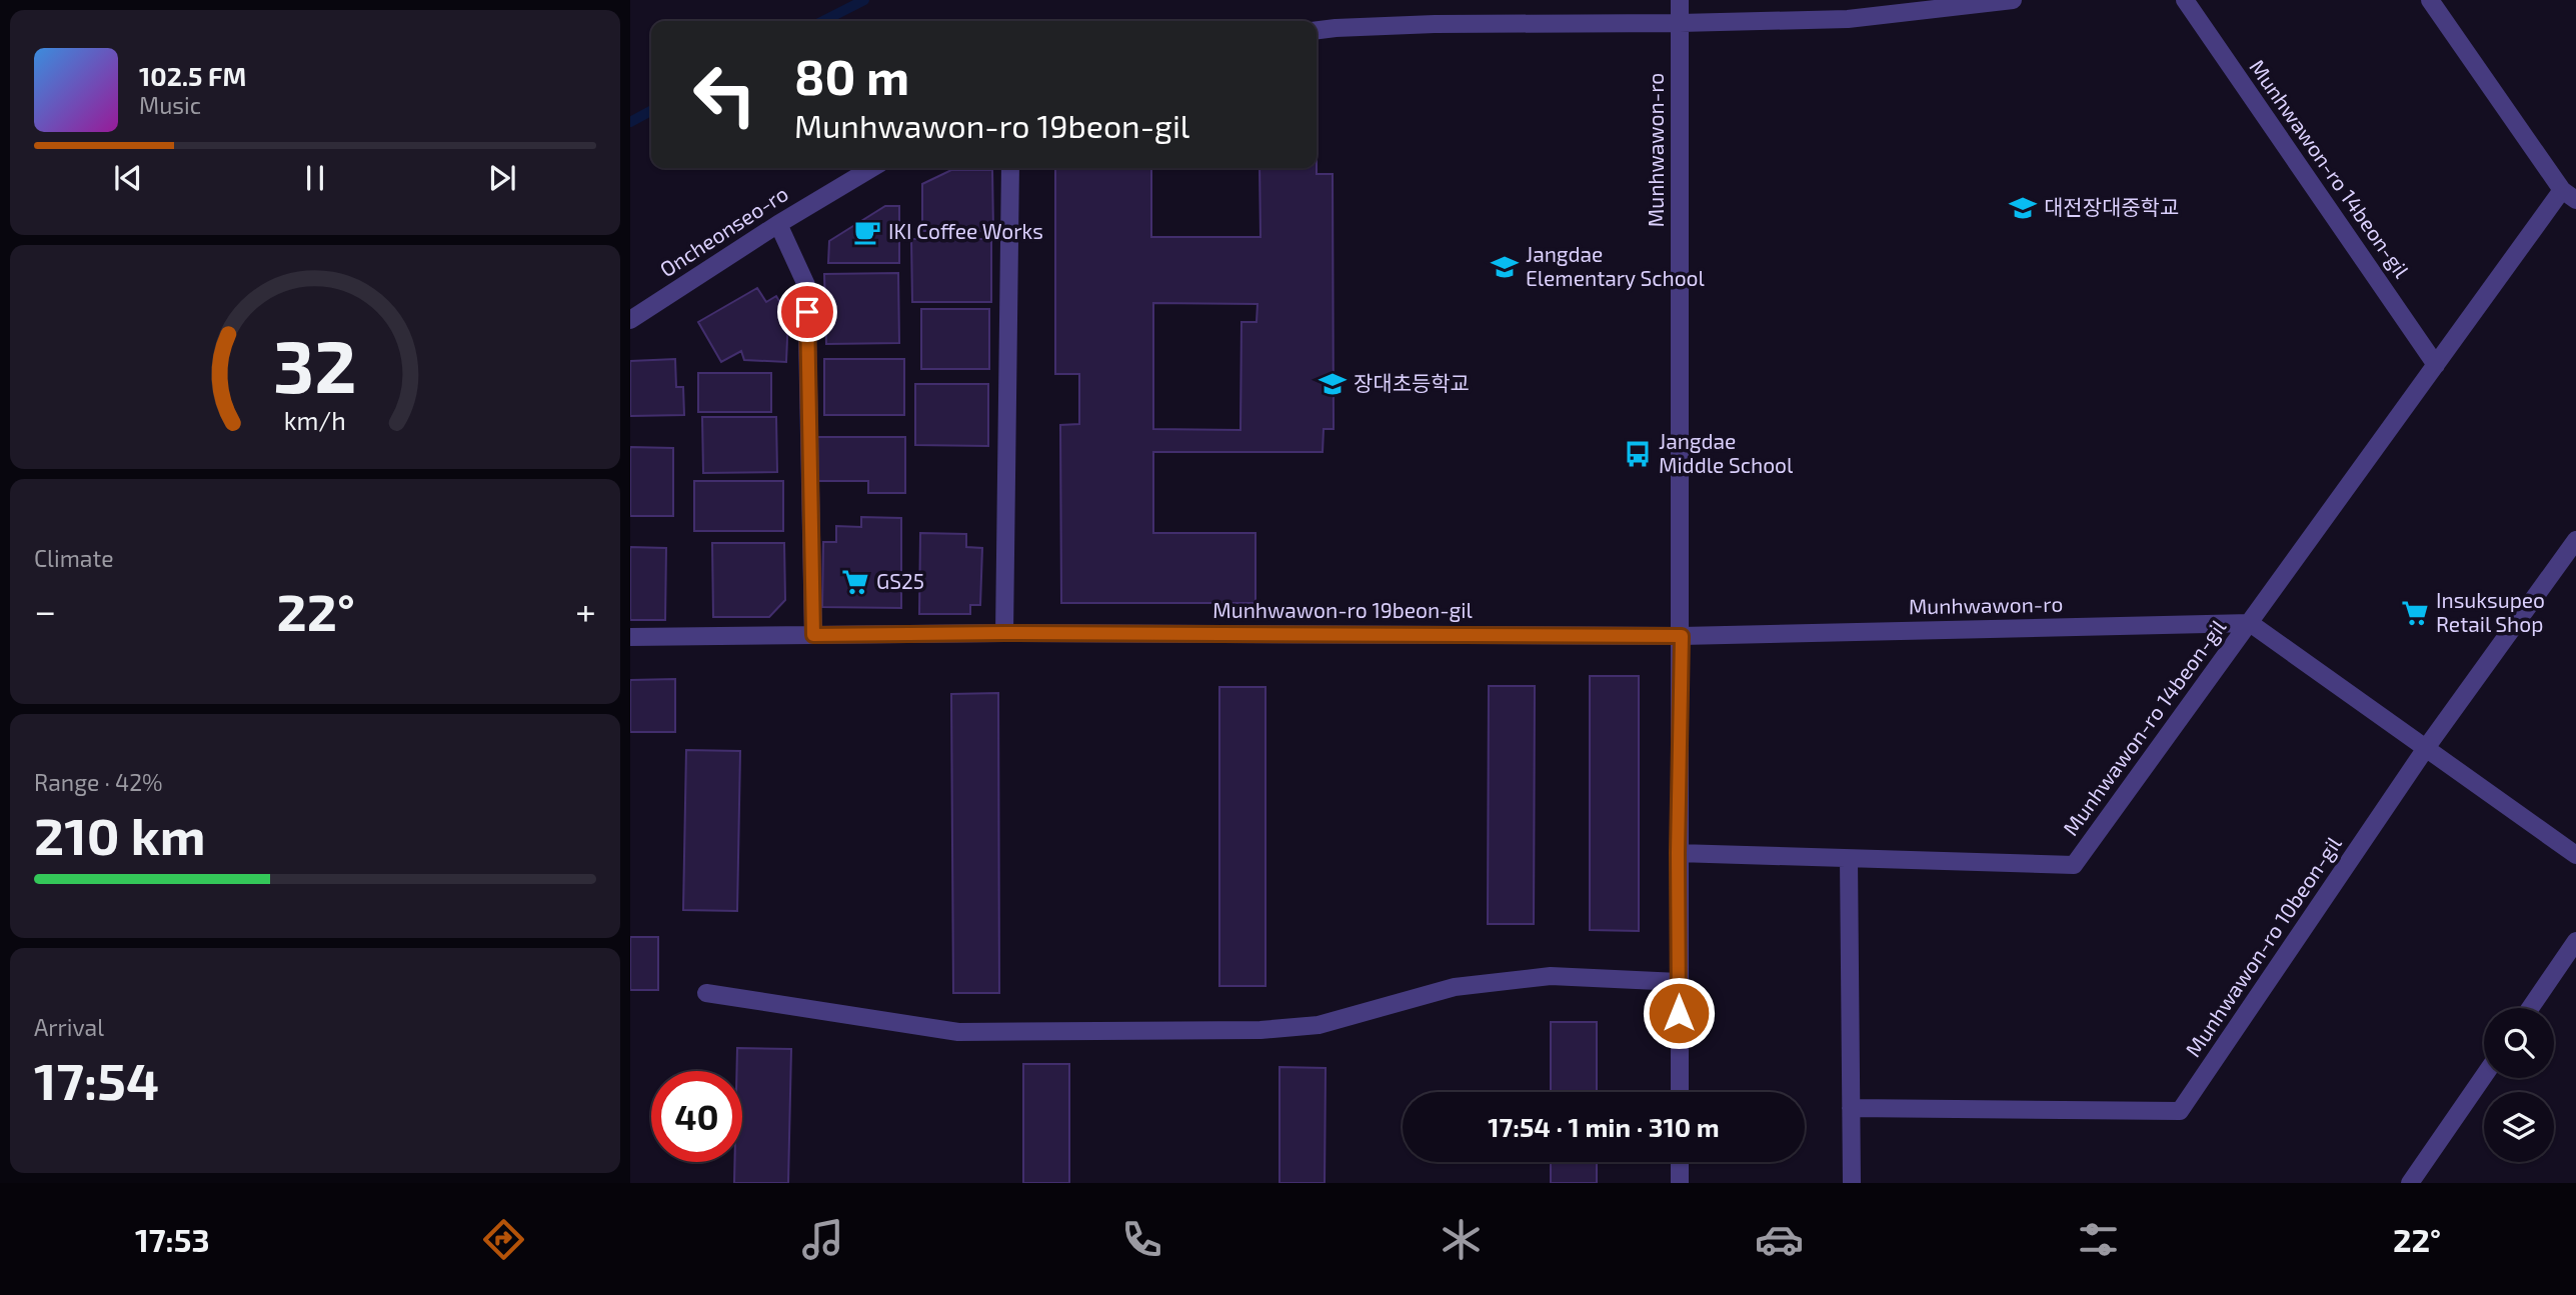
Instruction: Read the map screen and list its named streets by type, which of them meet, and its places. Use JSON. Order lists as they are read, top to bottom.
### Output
{
  "streets": {
    "street": [
      "Munhwawon-ro",
      "Munhwawon-ro 14beon-gil",
      "Oncheonseo-ro",
      "Munhwawon-ro 19beon-gil",
      "Munhwawon-ro 10beon-gil"
    ]
  },
  "crossings": [
    ["Munhwawon-ro", "Munhwawon-ro 14beon-gil"],
    ["Munhwawon-ro", "Munhwawon-ro 19beon-gil"]
  ],
  "places": {
    "school or university": ["대전장대중학교", "Jangdae Elementary School", "장대초등학교"],
    "cafe": ["IKI Coffee Works"],
    "bus stop": ["Jangdae Middle School"],
    "supermarket": ["GS25", "Insuksupeo Retail Shop"]
  },
  "page": {
    "turn": ["80 m", "Munhwawon-ro 19beon-gil"],
    "song": ["102.5 FM", "Music"],
    "tile": [
      "Climate",
      ["Range · 42%", "210 km"],
      ["Arrival", "17:54"]
    ],
    "heat": ["−", "22°", "+"],
    "limit": "40",
    "trip": "17:54 · 1 min · 310 m",
    "tabs": ["17:53", "22°"],
    "gauge": ["32", "km/h"]
  }
}
